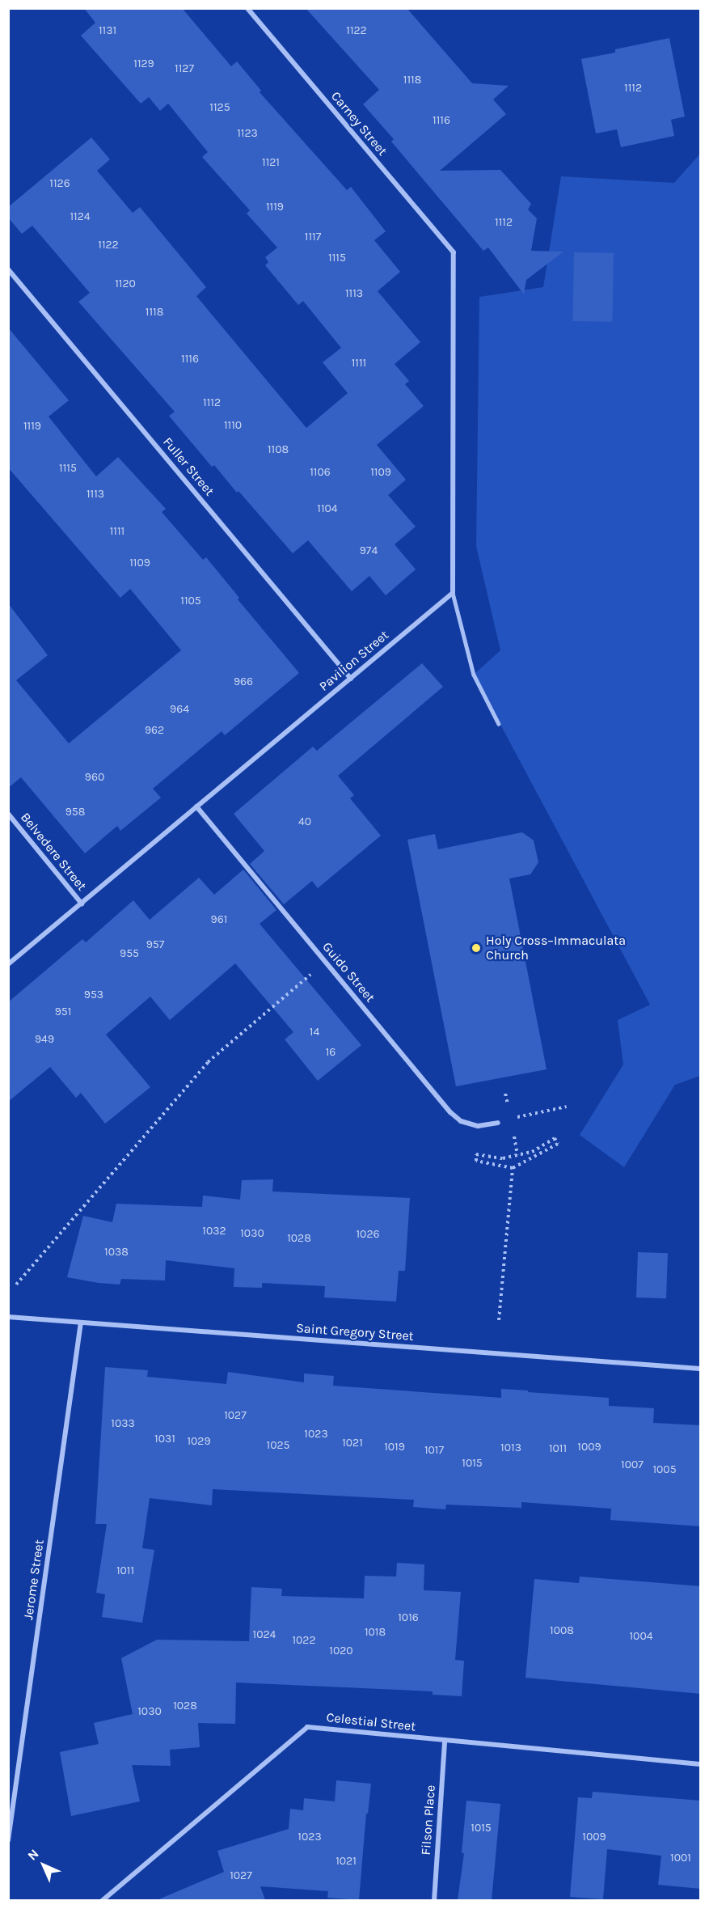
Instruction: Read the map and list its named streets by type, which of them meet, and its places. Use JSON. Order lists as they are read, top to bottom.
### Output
{
  "streets": {
    "street": [
      "Carney Street",
      "Fuller Street",
      "Pavilion Street",
      "Belvedere Street",
      "Guido Street",
      "Saint Gregory Street",
      "Jerome Street",
      "Celestial Street",
      "Filson Place"
    ]
  },
  "crossings": [
    ["Carney Street", "Pavilion Street"],
    ["Fuller Street", "Pavilion Street"],
    ["Pavilion Street", "Belvedere Street"],
    ["Pavilion Street", "Guido Street"],
    ["Saint Gregory Street", "Jerome Street"],
    ["Celestial Street", "Filson Place"]
  ],
  "places": ["Holy Cross–Immaculata Church"],
  "house_numbers": [
    "1131",
    "1122",
    "1129",
    "1127",
    "1118",
    "1112",
    "1125",
    "1116",
    "1123",
    "1121",
    "1126",
    "1119",
    "1124",
    "1112",
    "1117",
    "1122",
    "1115",
    "1120",
    "1113",
    "1118",
    "1116",
    "1111",
    "1112",
    "1110",
    "1119",
    "1108",
    "1115",
    "1106",
    "1109",
    "1113",
    "1104",
    "1111",
    "974",
    "1109",
    "1105",
    "966",
    "964",
    "962",
    "960",
    "958",
    "40",
    "961",
    "957",
    "955",
    "953",
    "951",
    "14",
    "949",
    "16",
    "1032",
    "1030",
    "1026",
    "1028",
    "1038",
    "1027",
    "1033",
    "1023",
    "1031",
    "1029",
    "1021",
    "1025",
    "1019",
    "1009",
    "1013",
    "1011",
    "1017",
    "1015",
    "1007",
    "1005",
    "1011",
    "1016",
    "1008",
    "1018",
    "1024",
    "1004",
    "1022",
    "1020",
    "1028",
    "1030",
    "1015",
    "1023",
    "1009",
    "1001",
    "1021",
    "1027"
  ],
  "north": "top left"
}
